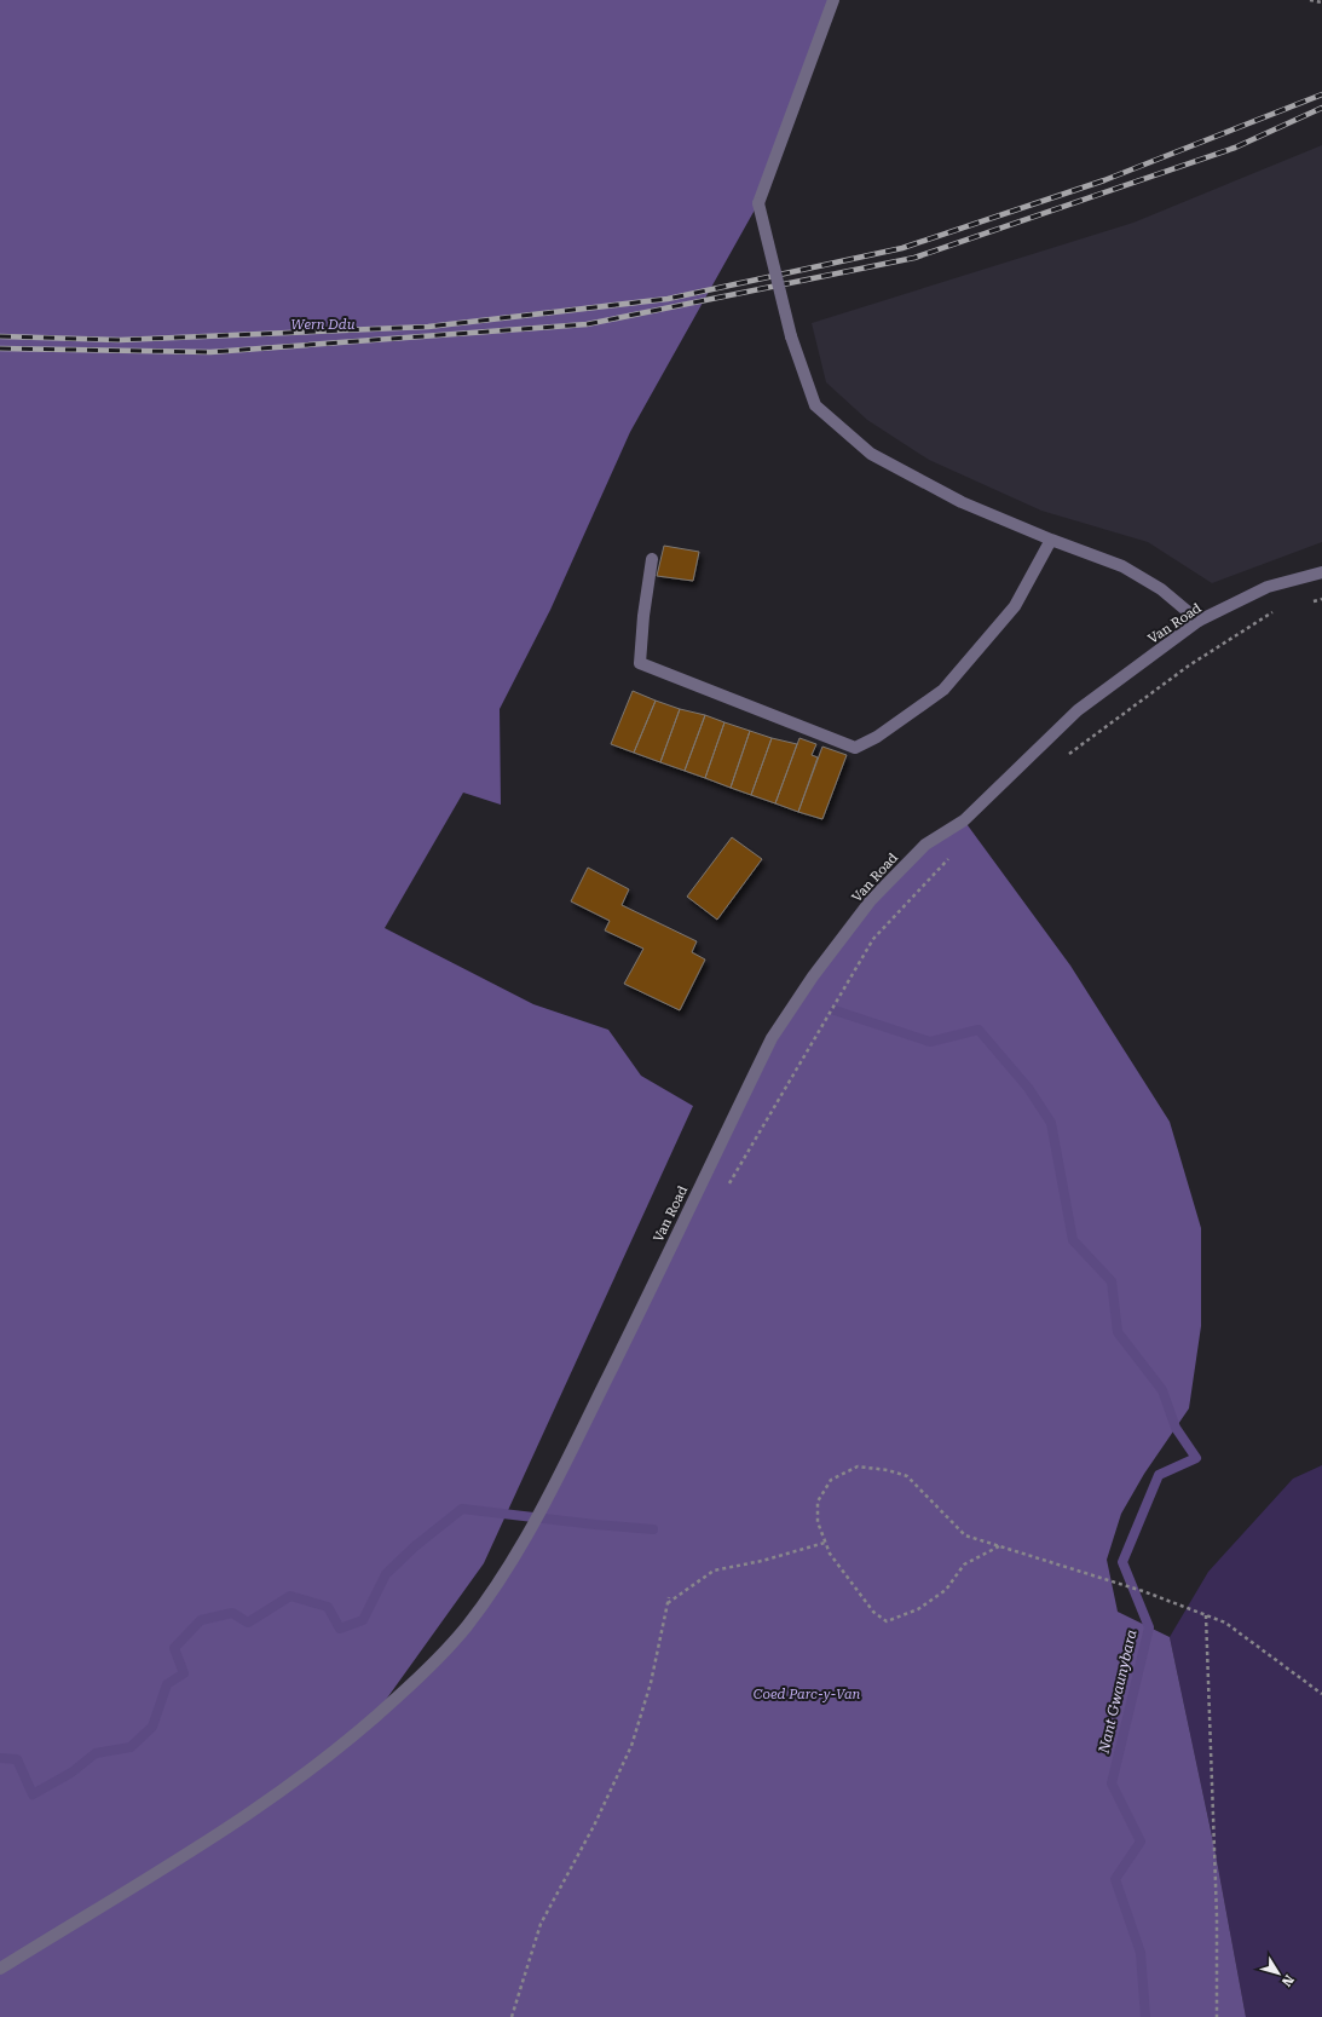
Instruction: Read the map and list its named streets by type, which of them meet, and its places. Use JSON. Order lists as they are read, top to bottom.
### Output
{
  "streets": {
    "street": ["Van Road"]
  },
  "water": ["Nant Gwaunybara"],
  "parks": ["Wern Ddu", "Coed Parc-y-Van"],
  "north": "bottom right"
}
